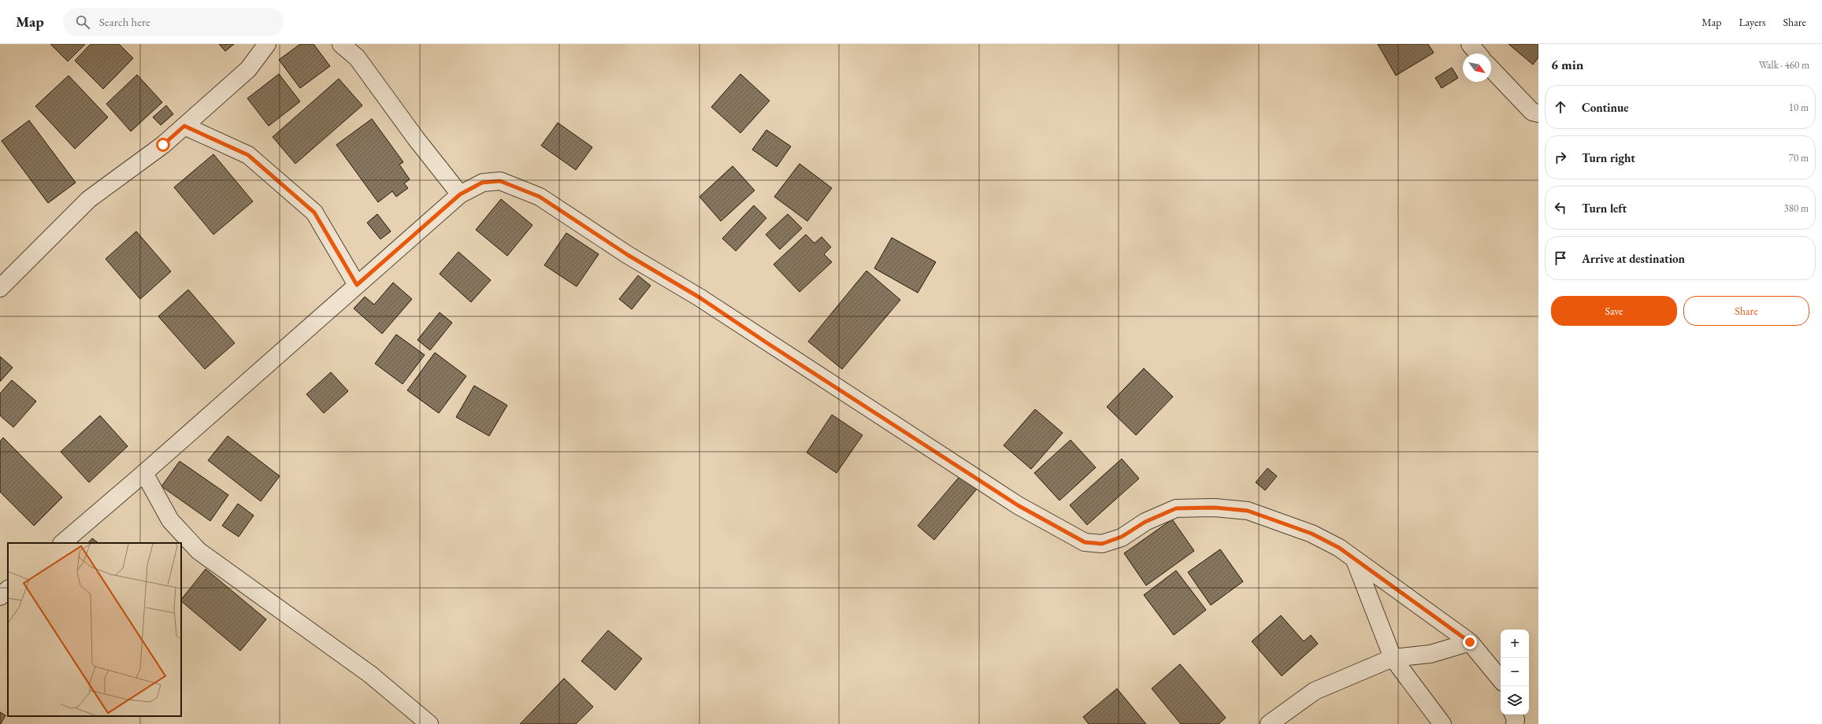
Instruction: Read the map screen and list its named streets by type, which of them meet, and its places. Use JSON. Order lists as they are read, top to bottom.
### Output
{
  "north": "bottom right",
  "page": {
    "header": "Map",
    "search": "Search here",
    "nav": ["Map", "Layers", "Share"],
    "heading": ["6 min", "Walk · 460 m"],
    "list": [
      ["Continue", "10 m"],
      ["Turn right", "70 m"],
      ["Turn left", "380 m"],
      "Arrive at destination"
    ],
    "buttons": ["Save", "Share"],
    "map_buttons": ["+", "−"]
  }
}
